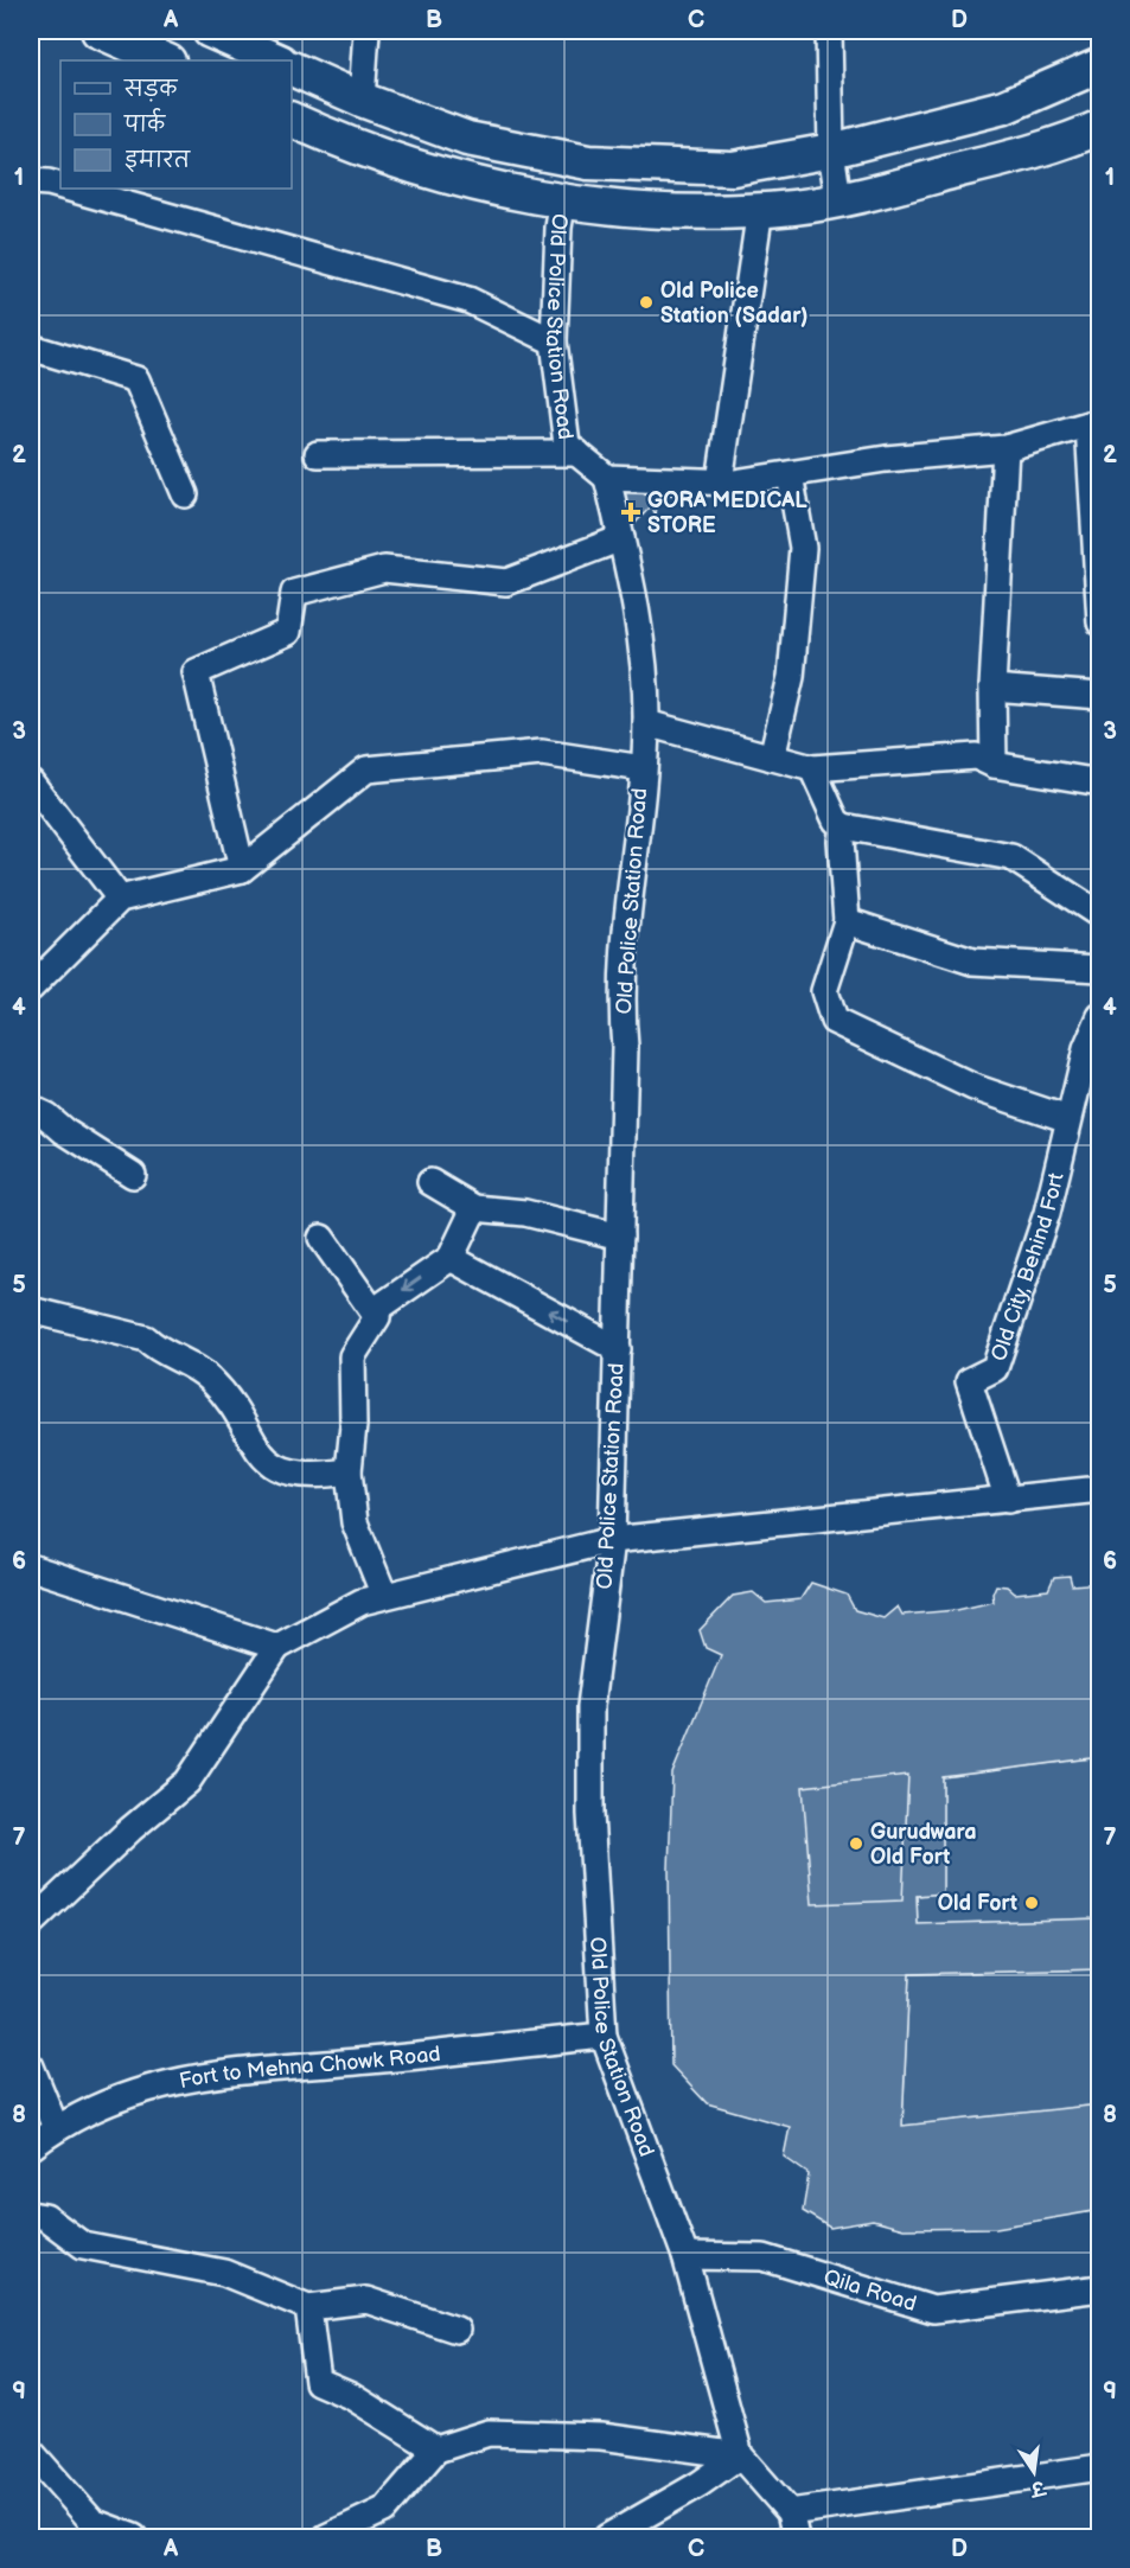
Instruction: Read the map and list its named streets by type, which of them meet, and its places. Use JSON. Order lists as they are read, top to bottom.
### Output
{
  "streets": {
    "street": [
      "Old Police Station Road",
      "Old City, Behind Fort",
      "Fort to Mehna Chowk Road",
      "Qila Road"
    ]
  },
  "crossings": [
    ["Old Police Station Road", "Fort to Mehna Chowk Road"],
    ["Old Police Station Road", "Qila Road"]
  ],
  "places": {
    "other": ["Old Police Station (Sadar)", "Gurudwara Old Fort", "Old Fort"],
    "health": ["GORA MEDICAL STORE"]
  },
  "legend": ["सड़क", "पार्क", "इमारत"],
  "north": "bottom",
  "grid": {
    "columns": [
      "A",
      "B",
      "C",
      "D"
    ],
    "rows": [
      "1",
      "2",
      "3",
      "4",
      "5",
      "6",
      "7",
      "8",
      "9"
    ]
  }
}
